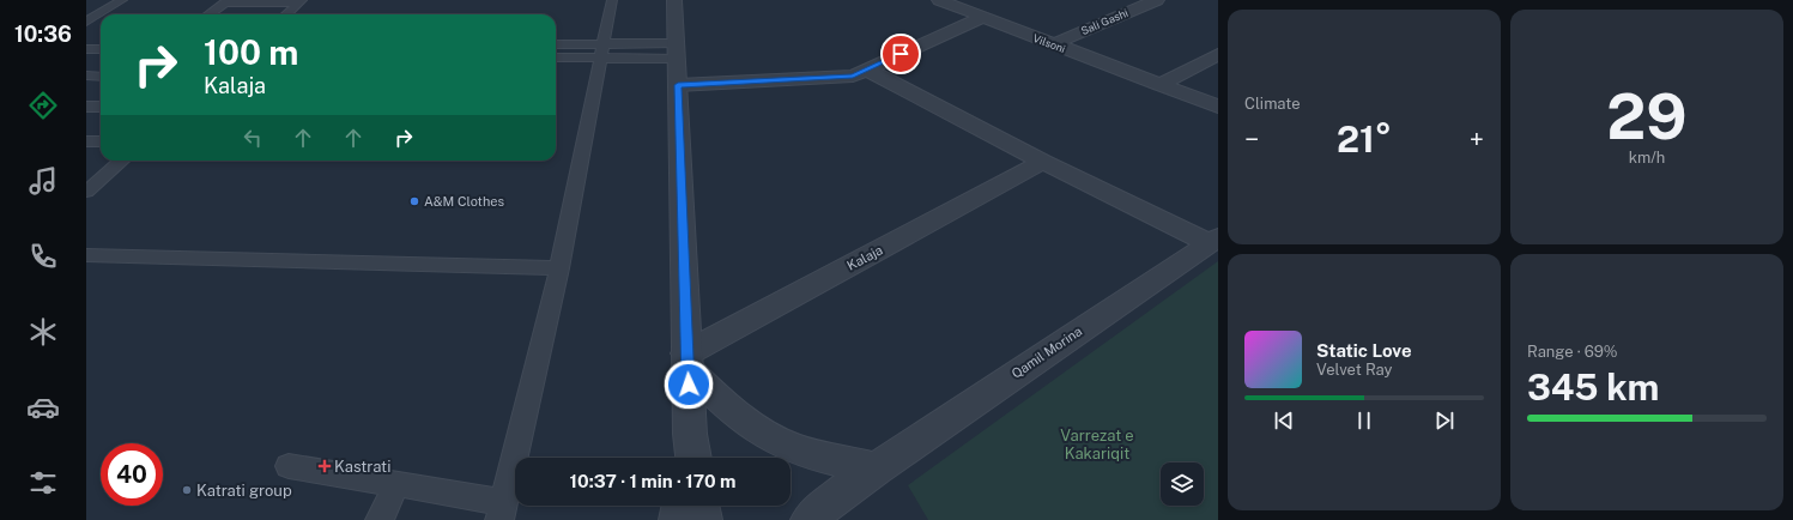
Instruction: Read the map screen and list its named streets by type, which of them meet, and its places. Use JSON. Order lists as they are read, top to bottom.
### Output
{
  "streets": {
    "street": [
      "Sali Gashi",
      "Vilsoni",
      "Kalaja",
      "Qamil Morina"
    ]
  },
  "crossings": [
    ["Sali Gashi", "Vilsoni"]
  ],
  "parks": ["Varrezat e Kakariqit"],
  "places": {
    "other": ["A&M Clothes", "Katrati group"],
    "health": ["Kastrati"]
  },
  "page": {
    "tabs": "10:36",
    "tile": [
      "Climate",
      ["29", "km/h"],
      ["Range · 69%", "345 km"]
    ],
    "turn": ["100 m", "Kalaja"],
    "heat": ["−", "21°", "+"],
    "song": ["Static Love", "Velvet Ray"],
    "limit": "40",
    "trip": "10:37 · 1 min · 170 m"
  }
}
